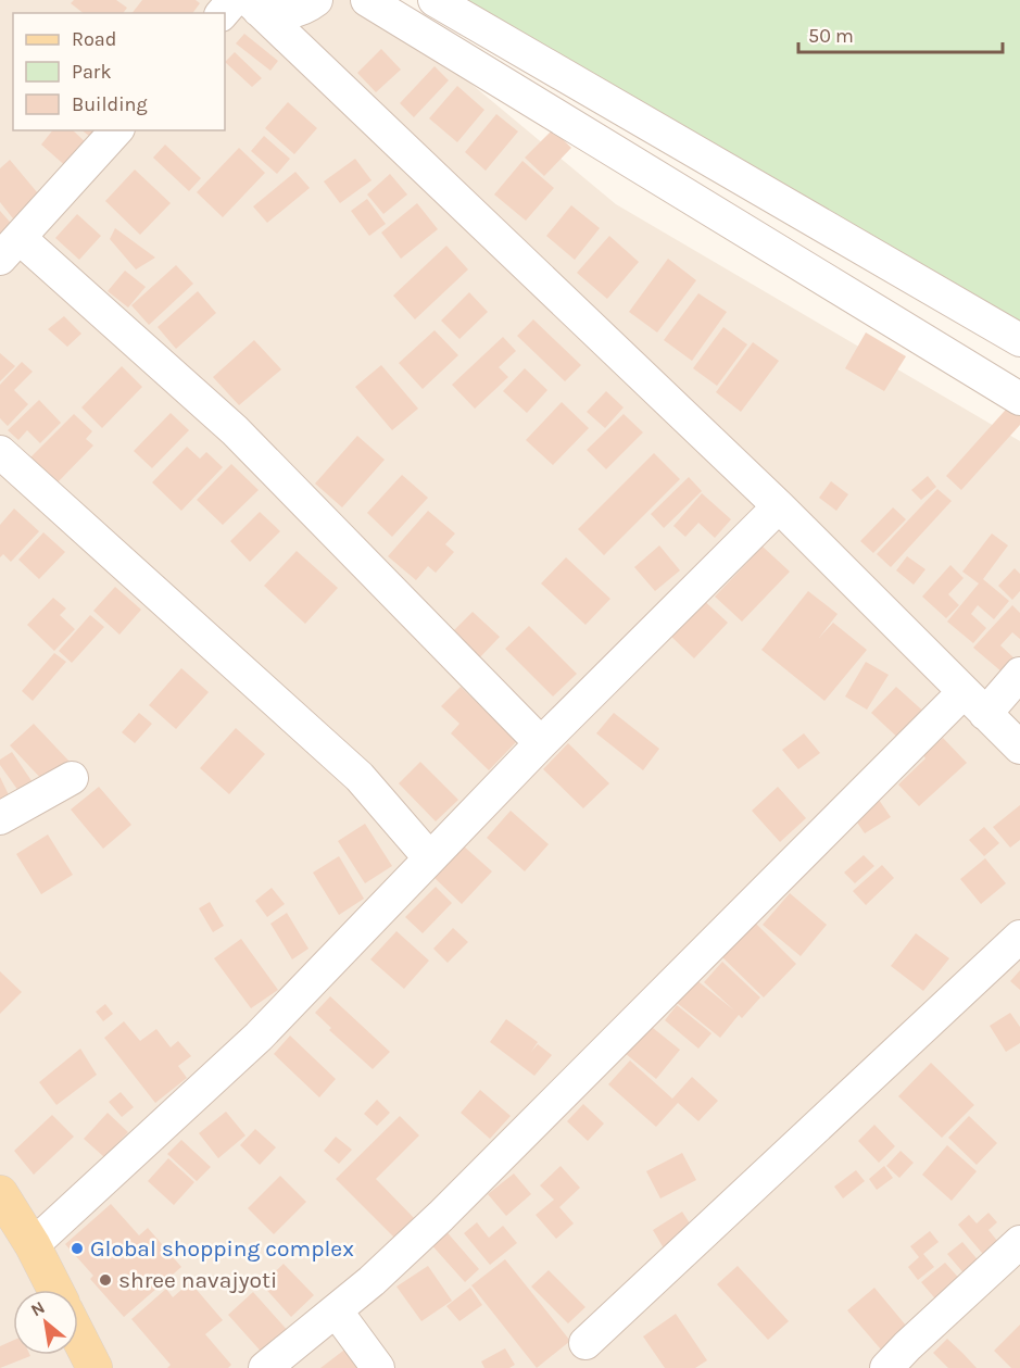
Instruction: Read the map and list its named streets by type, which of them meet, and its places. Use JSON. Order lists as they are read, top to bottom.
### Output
{
  "places": ["Global shopping complex", "shree navajyoti"],
  "legend": ["Road", "Park", "Building"],
  "scale_bar": "50 m",
  "north": "top left"
}
